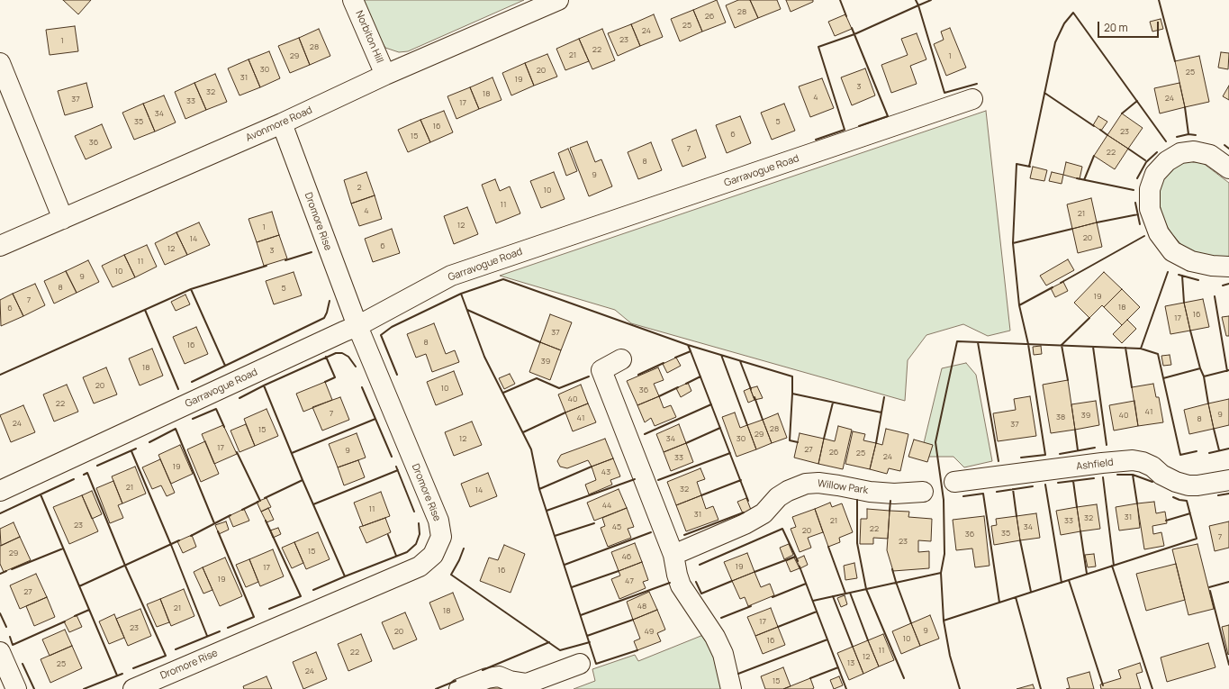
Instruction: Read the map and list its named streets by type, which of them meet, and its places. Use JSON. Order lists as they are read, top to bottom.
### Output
{
  "streets": {
    "street": [
      "Norbiton Hill",
      "Avonmore Road",
      "Garravogue Road",
      "Dromore Rise",
      "Ashfield",
      "Willow Park"
    ]
  },
  "crossings": [
    ["Norbiton Hill", "Avonmore Road"],
    ["Avonmore Road", "Dromore Rise"],
    ["Garravogue Road", "Dromore Rise"]
  ],
  "house_numbers": [
    "28",
    "26",
    "25",
    "24",
    "23",
    "1",
    "28",
    "22",
    "21",
    "29",
    "1",
    "30",
    "20",
    "25",
    "31",
    "19",
    "3",
    "32",
    "18",
    "4",
    "24",
    "37",
    "33",
    "17",
    "34",
    "35",
    "5",
    "16",
    "23",
    "6",
    "15",
    "36",
    "7",
    "22",
    "8",
    "9",
    "2",
    "10",
    "11",
    "4",
    "21",
    "12",
    "1",
    "20",
    "14",
    "6",
    "12",
    "3",
    "11",
    "10",
    "9",
    "8",
    "5",
    "19",
    "7",
    "18",
    "6",
    "16",
    "17",
    "37",
    "8",
    "16",
    "39",
    "18",
    "20",
    "10",
    "36",
    "40",
    "22",
    "41",
    "7",
    "9",
    "39",
    "40",
    "38",
    "41",
    "8",
    "24",
    "37",
    "28",
    "15",
    "29",
    "12",
    "34",
    "30",
    "17",
    "27",
    "9",
    "26",
    "25",
    "24",
    "33",
    "19",
    "43",
    "21",
    "32",
    "14",
    "44",
    "11",
    "31",
    "31",
    "32",
    "21",
    "33",
    "23",
    "45",
    "34",
    "22",
    "20",
    "35",
    "36",
    "7",
    "23",
    "15",
    "29",
    "46",
    "19",
    "17",
    "16",
    "19",
    "47",
    "27",
    "48",
    "21",
    "18",
    "17",
    "23",
    "9",
    "20",
    "49",
    "10",
    "16",
    "11",
    "22",
    "12",
    "13",
    "25",
    "24",
    "15"
  ],
  "scale_bar": "20 m"
}
